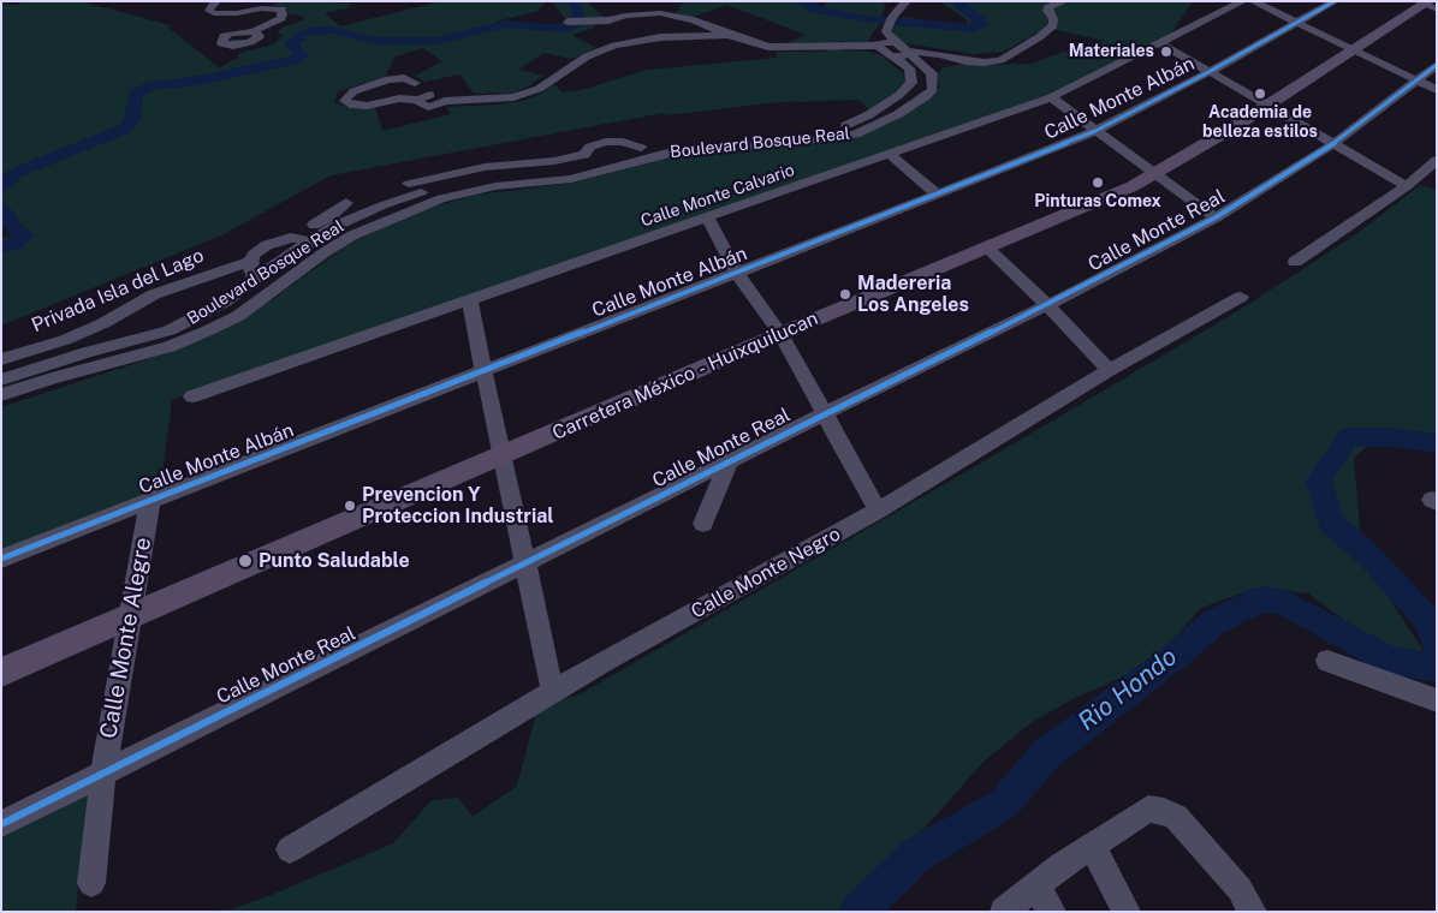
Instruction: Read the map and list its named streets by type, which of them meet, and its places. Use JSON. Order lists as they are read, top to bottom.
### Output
{
  "streets": {
    "main road": ["Carretera México - Huixquilucan"],
    "street": [
      "Calle Monte Albán",
      "Boulevard Bosque Real",
      "Calle Monte Calvario",
      "Calle Monte Real",
      "Privada Isla del Lago",
      "Calle Monte Negro",
      "Calle Monte Alegre"
    ]
  },
  "crossings": [
    ["Calle Monte Albán", "Calle Monte Alegre"],
    ["Calle Monte Real", "Calle Monte Alegre"],
    ["Carretera México - Huixquilucan", "Calle Monte Alegre"]
  ],
  "water": ["Rio Hondo"],
  "places": [
    "Materiales",
    "Academia de belleza estilos",
    "Pinturas Comex",
    "Madereria Los Angeles",
    "Prevencion Y Proteccion Industrial",
    "Punto Saludable"
  ]
}
